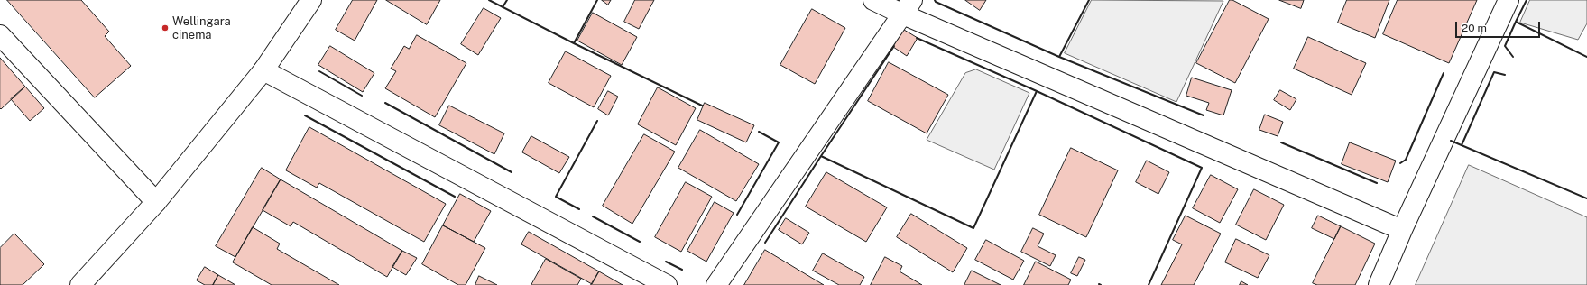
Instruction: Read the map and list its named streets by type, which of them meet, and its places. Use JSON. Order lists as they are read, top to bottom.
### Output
{
  "places": ["Wellingara cinema"],
  "scale_bar": "20 m"
}
